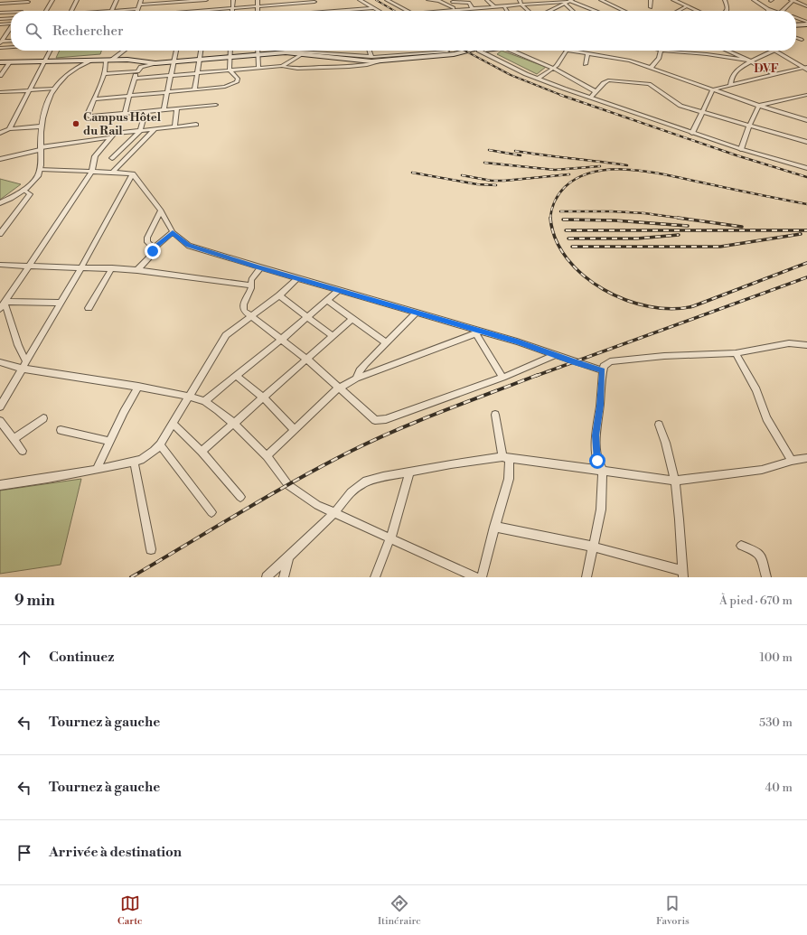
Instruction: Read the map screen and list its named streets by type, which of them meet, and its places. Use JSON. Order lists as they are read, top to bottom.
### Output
{
  "districts": ["DVF"],
  "places": ["Campus Hôtel du Rail"],
  "page": {
    "search": "Rechercher",
    "heading": ["9 min", "À pied · 670 m"],
    "list": [
      ["Continuez", "100 m"],
      ["Tournez à gauche", "530 m"],
      ["Tournez à gauche", "40 m"],
      "Arrivée à destination"
    ],
    "nav": ["Carte", "Itinéraire", "Favoris"]
  }
}
